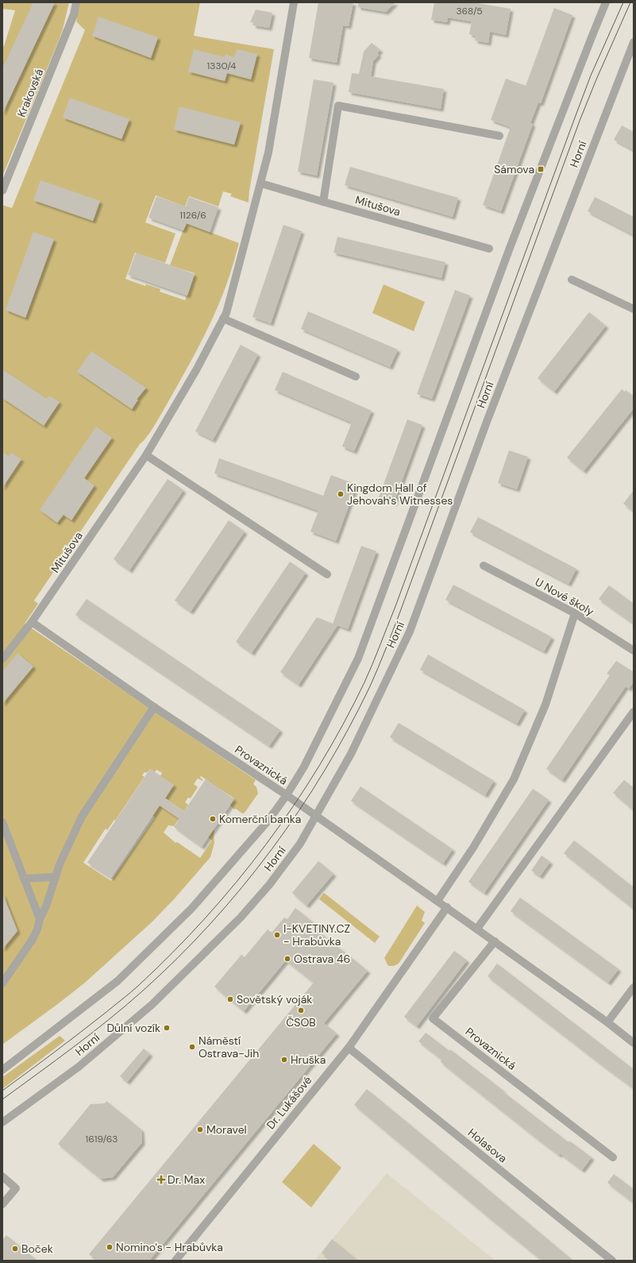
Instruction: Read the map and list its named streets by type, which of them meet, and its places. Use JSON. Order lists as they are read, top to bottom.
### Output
{
  "streets": {
    "street": [
      "Krakovská",
      "Horní",
      "Mitušova",
      "U Nové školy",
      "Provaznická",
      "Dr. Lukášové",
      "Holasova"
    ]
  },
  "crossings": [
    ["Horní", "Provaznická"],
    ["Mitušova", "Provaznická"],
    ["Provaznická", "Dr. Lukášové"],
    ["Dr. Lukášové", "Holasova"]
  ],
  "places": {
    "transit": ["Sámova"],
    "other": [
      "Kingdom Hall of Jehovah's Witnesses",
      "Komerční banka",
      "I-KVETINY.CZ - Hrabůvka",
      "Ostrava 46",
      "Sovětský voják",
      "ČSOB",
      "Důlní vozík",
      "Náměstí Ostrava-Jih",
      "Hruška",
      "Moravel",
      "Nomino's - Hrabůvka",
      "Boček"
    ],
    "health": ["Dr. Max"]
  },
  "house_numbers": [
    "368/5",
    "1330/4",
    "1126/6",
    "1619/63"
  ]
}
